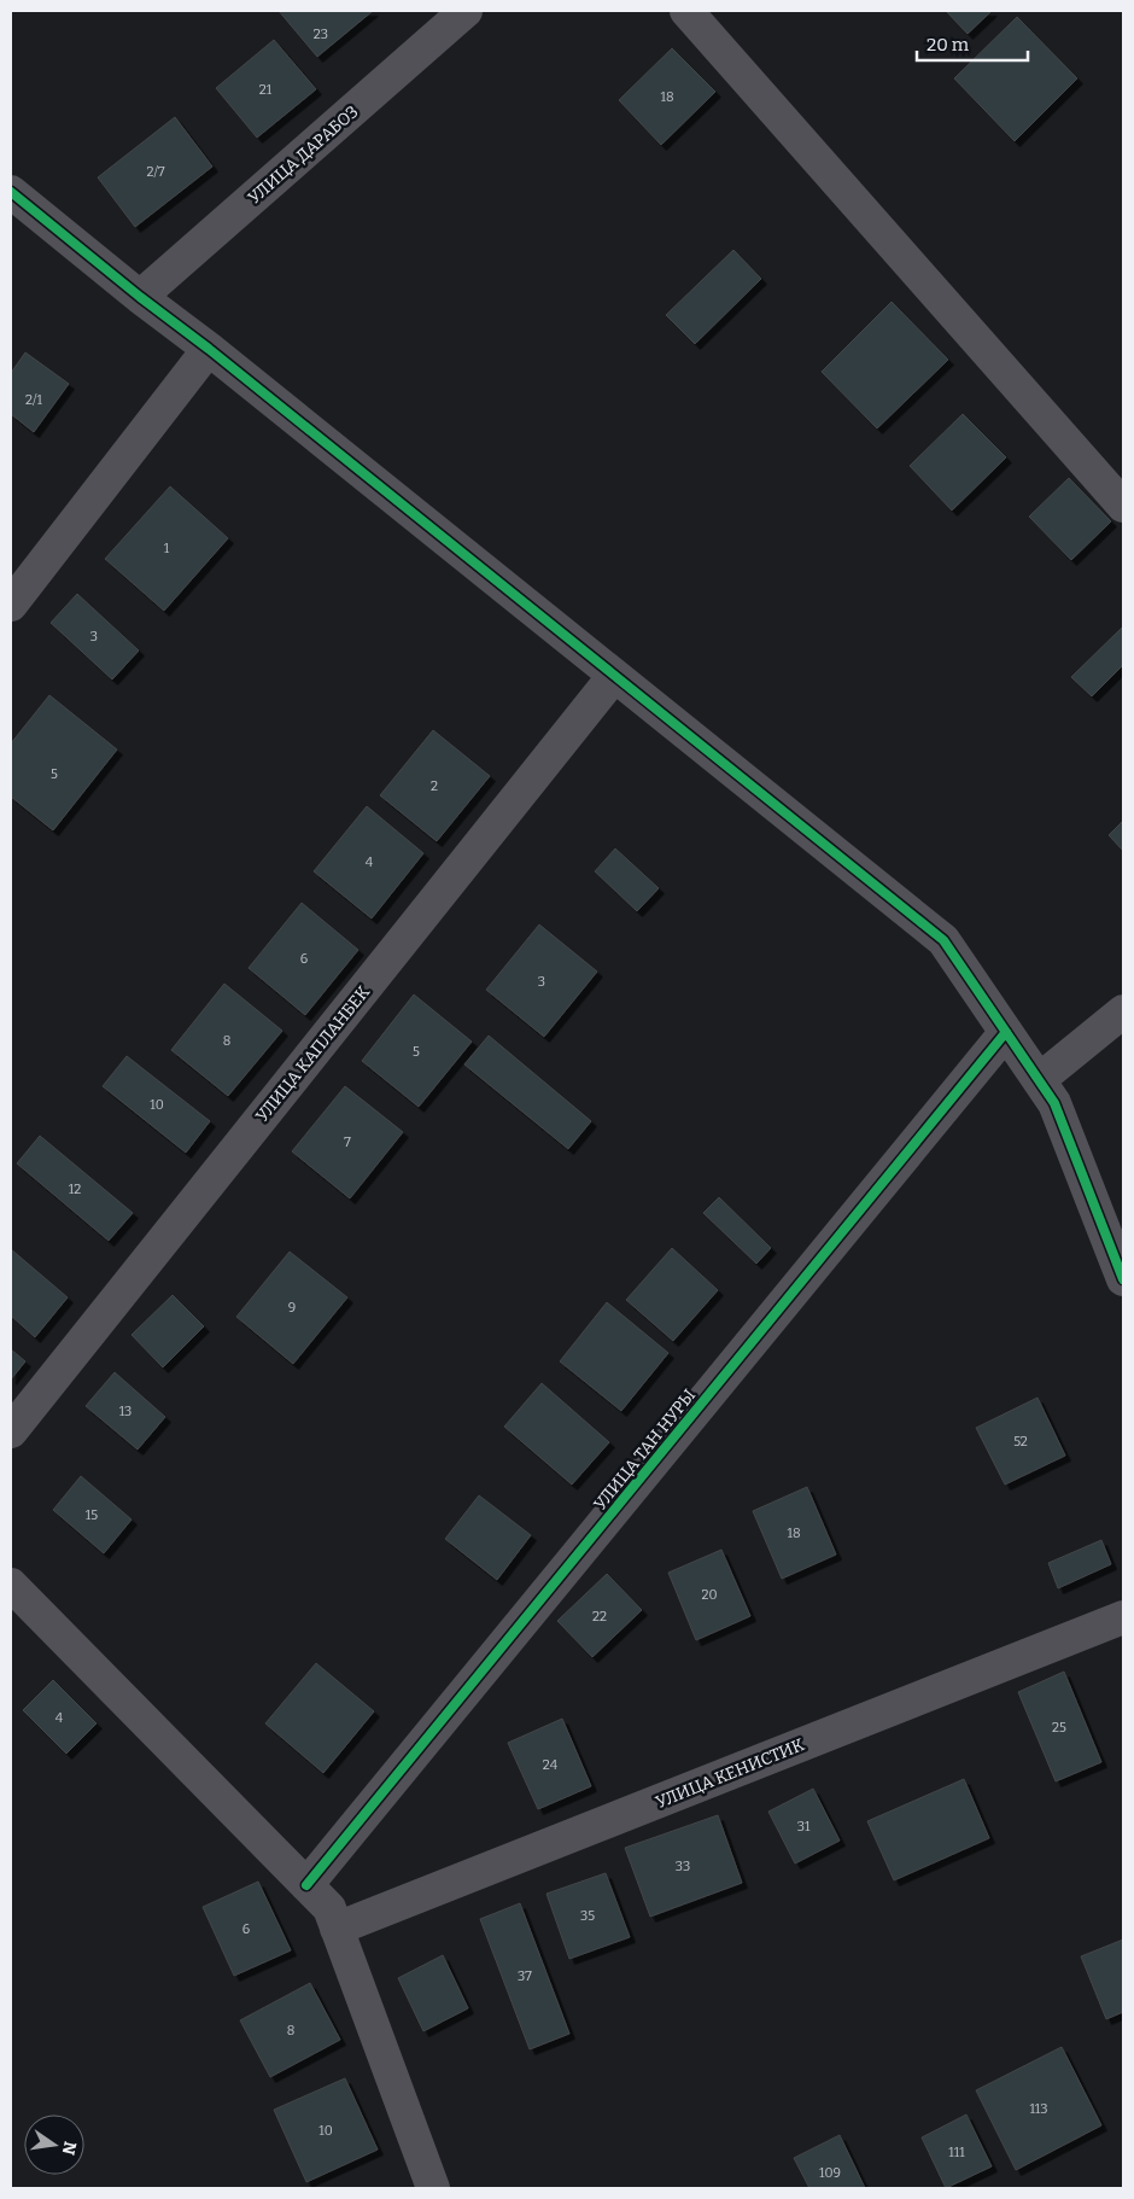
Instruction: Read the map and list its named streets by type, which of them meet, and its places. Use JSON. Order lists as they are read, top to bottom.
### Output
{
  "streets": {
    "street": [
      "УЛИЦА ДАРАБОЗ",
      "УЛИЦА КАПЛАНБЕК",
      "УЛИЦА ТАН НУРЫ",
      "УЛИЦА КЕНИСТИК"
    ]
  },
  "house_numbers": [
    "23",
    "21",
    "18",
    "2/7",
    "2/1",
    "1",
    "3",
    "5",
    "2",
    "4",
    "6",
    "3",
    "8",
    "5",
    "10",
    "7",
    "12",
    "9",
    "13",
    "52",
    "15",
    "18",
    "20",
    "22",
    "4",
    "25",
    "24",
    "31",
    "33",
    "35",
    "6",
    "37",
    "8",
    "113",
    "10",
    "111",
    "109"
  ],
  "scale_bar": "20 m",
  "north": "right"
}
